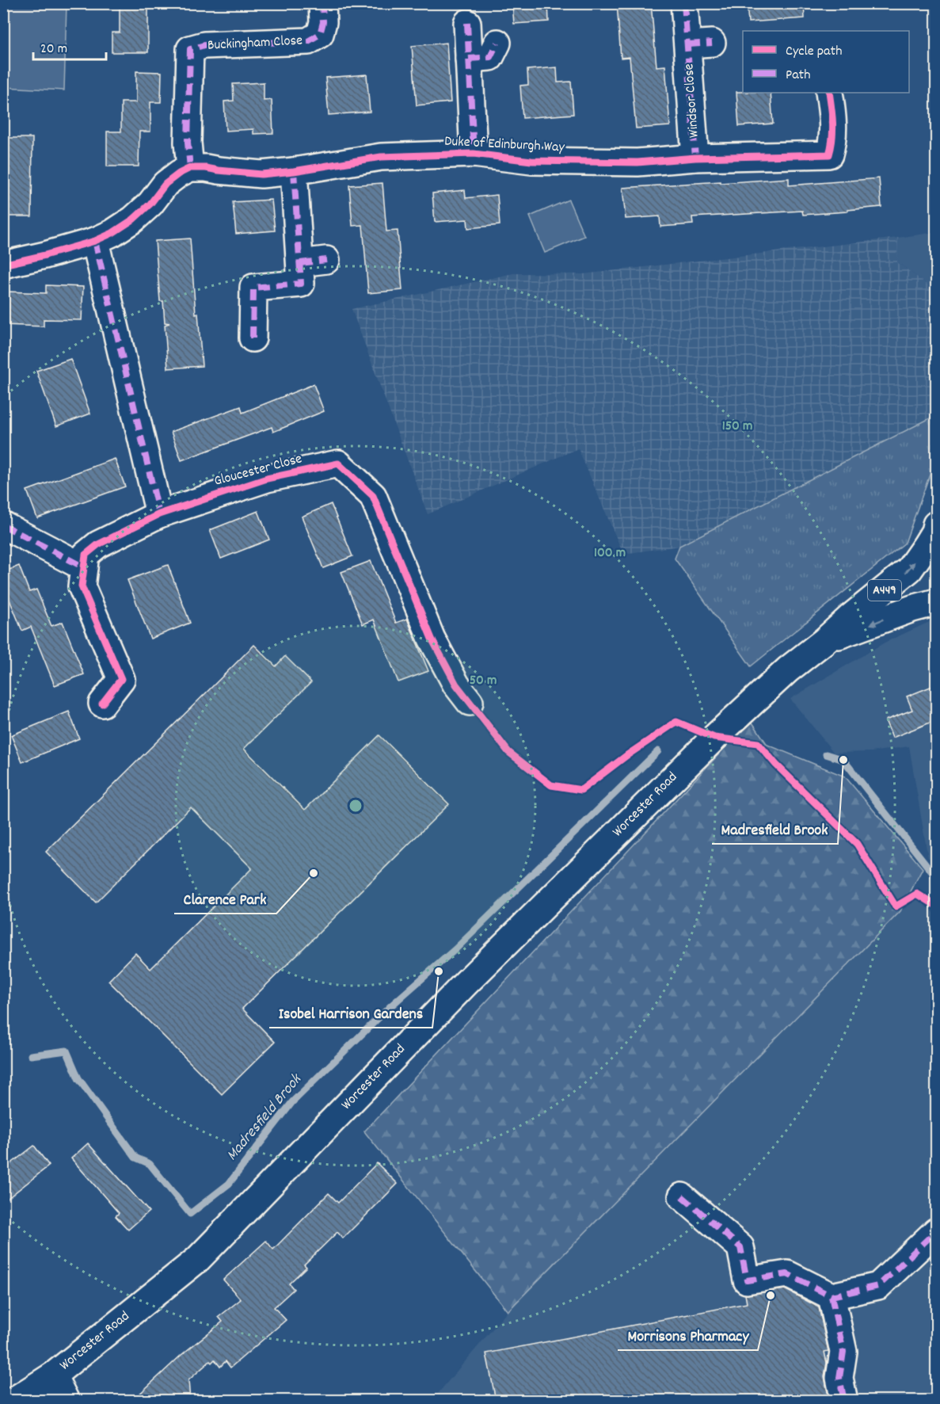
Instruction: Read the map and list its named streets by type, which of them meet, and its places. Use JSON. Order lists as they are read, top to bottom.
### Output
{
  "streets": {
    "main road": [
      "Buckingham Close",
      "Windsor Close",
      "Duke of Edinburgh Way",
      "Gloucester Close",
      "A449",
      "Worcester Road"
    ]
  },
  "crossings": [
    ["Buckingham Close", "Duke of Edinburgh Way"],
    ["Windsor Close", "Duke of Edinburgh Way"],
    ["A449", "Worcester Road"]
  ],
  "water": ["Madresfield Brook"],
  "places": [
    "Madresfield Brook",
    "Clarence Park",
    "Isobel Harrison Gardens",
    "Morrisons Pharmacy"
  ],
  "legend": ["Cycle path", "Path"],
  "scale_bar": "20 m",
  "rings": ["150 m", "100 m", "50 m"]
}
